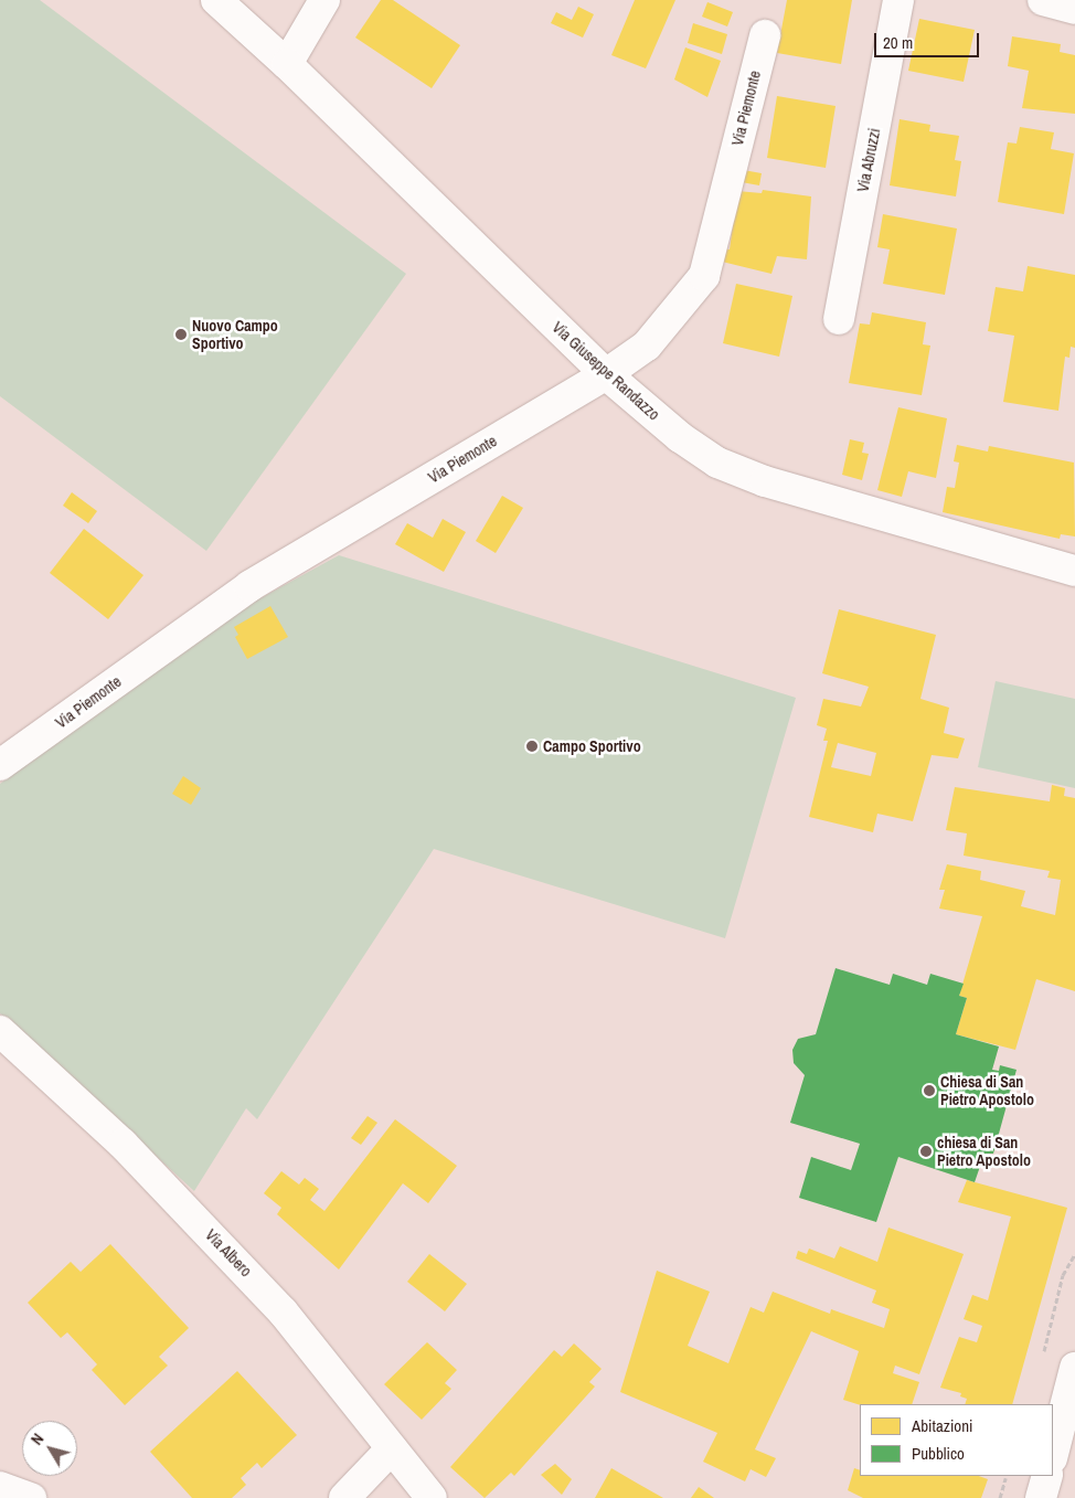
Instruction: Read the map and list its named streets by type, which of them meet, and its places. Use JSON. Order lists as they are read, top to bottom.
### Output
{
  "streets": {
    "street": [
      "Via Piemonte",
      "Via Abruzzi",
      "Via Giuseppe Randazzo",
      "Via Albero"
    ]
  },
  "crossings": [
    ["Via Piemonte", "Via Giuseppe Randazzo"]
  ],
  "places": [
    "Nuovo Campo Sportivo",
    "Campo Sportivo",
    "Chiesa di San Pietro Apostolo",
    "chiesa di San Pietro Apostolo"
  ],
  "legend": ["Abitazioni", "Pubblico"],
  "scale_bar": "20 m",
  "north": "top left"
}
